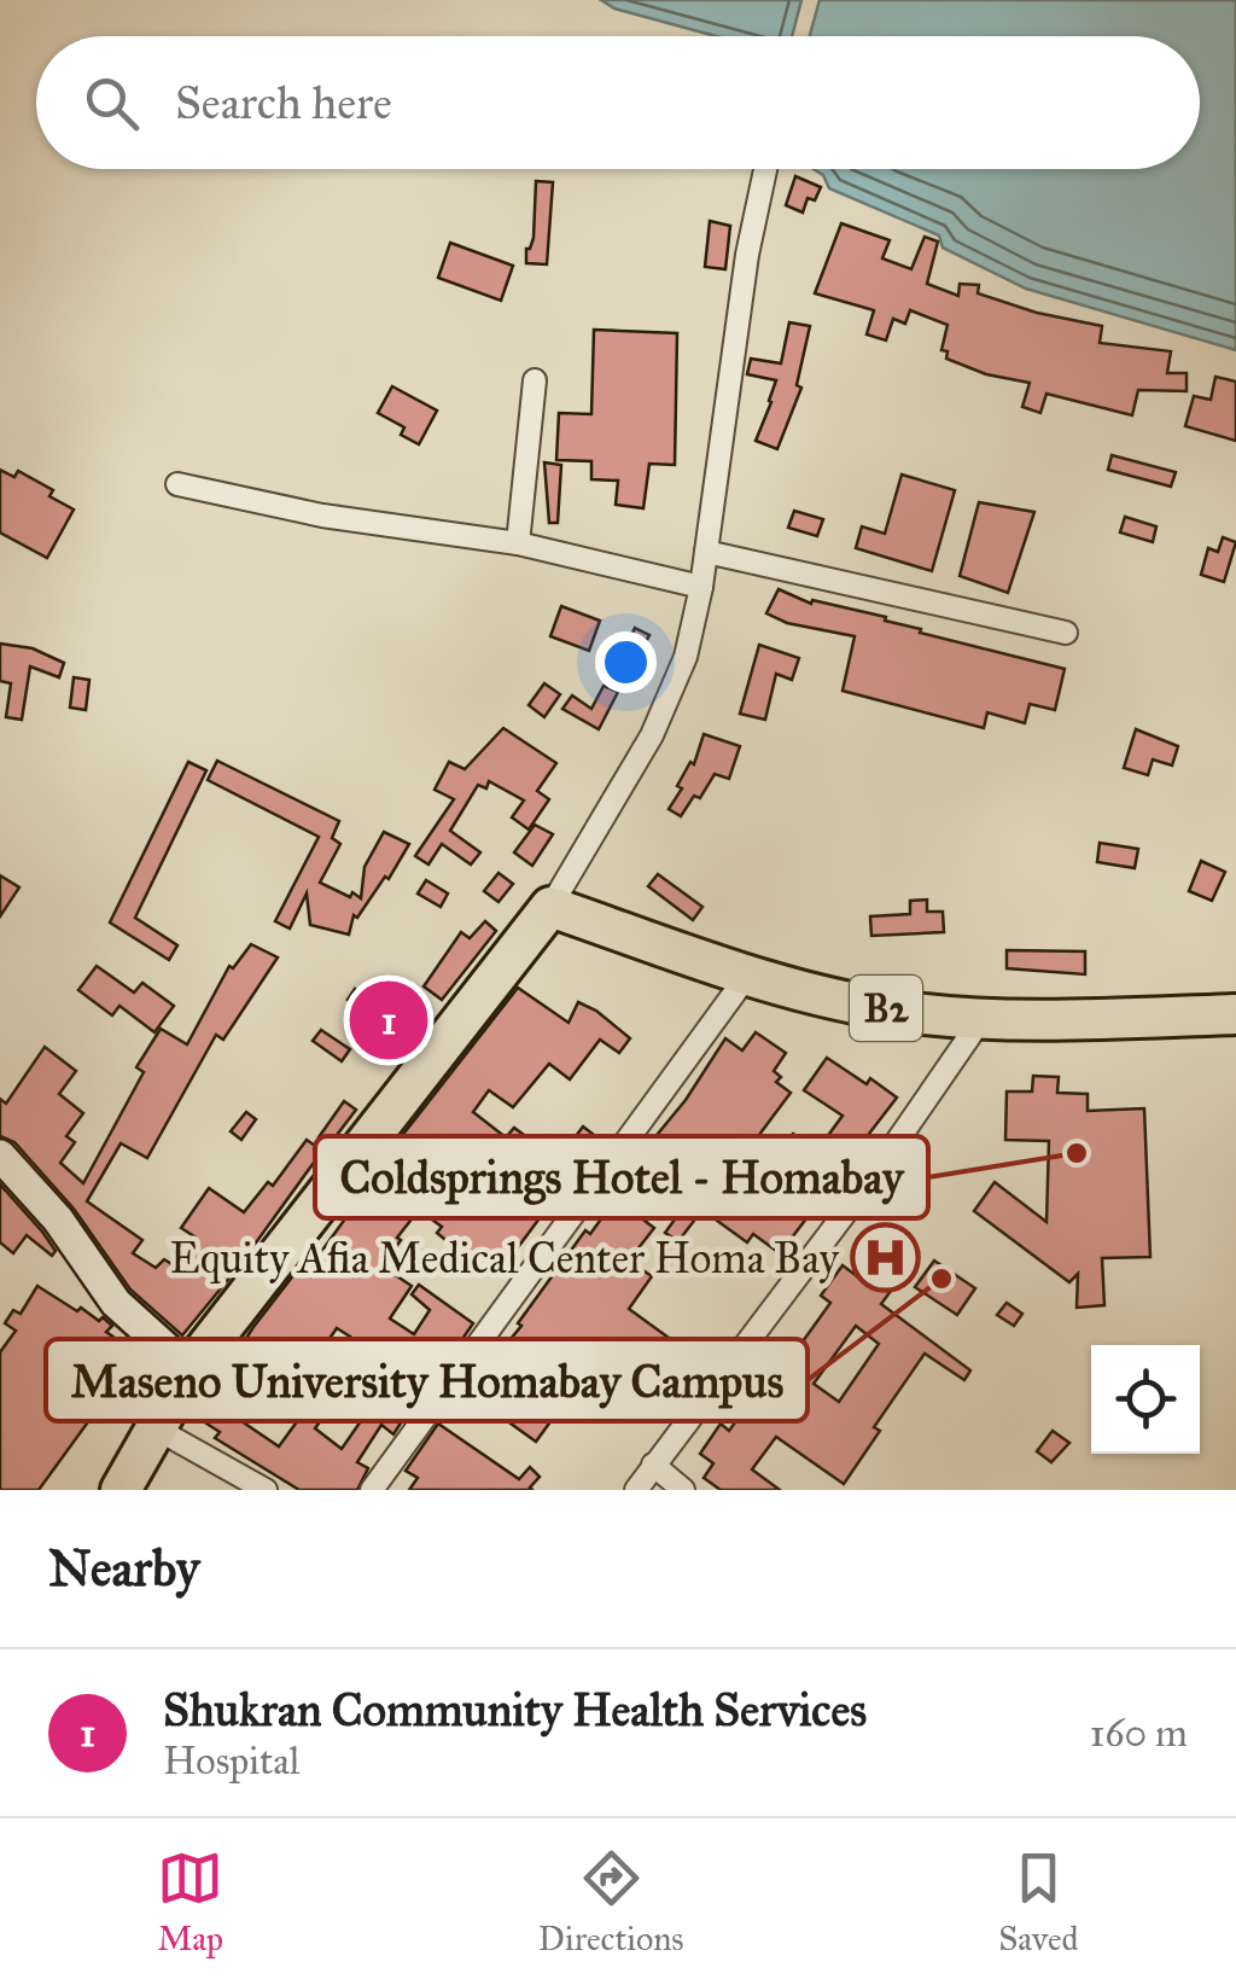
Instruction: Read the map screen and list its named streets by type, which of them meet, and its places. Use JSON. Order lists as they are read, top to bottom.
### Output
{
  "streets": {
    "highway": ["B2"]
  },
  "places": {
    "other": ["Coldsprings Hotel - Homabay", "Maseno University Homabay Campus"],
    "hospital": ["Equity Afia Medical Center Homa Bay"]
  },
  "page": {
    "search": "Search here",
    "pins": "1",
    "heading": "Nearby",
    "list": [
      {
        "mark": "1",
        "name": "Shukran Community Health Services",
        "note": "Hospital",
        "value": "160 m"
      }
    ],
    "nav": ["Map", "Directions", "Saved"]
  }
}
